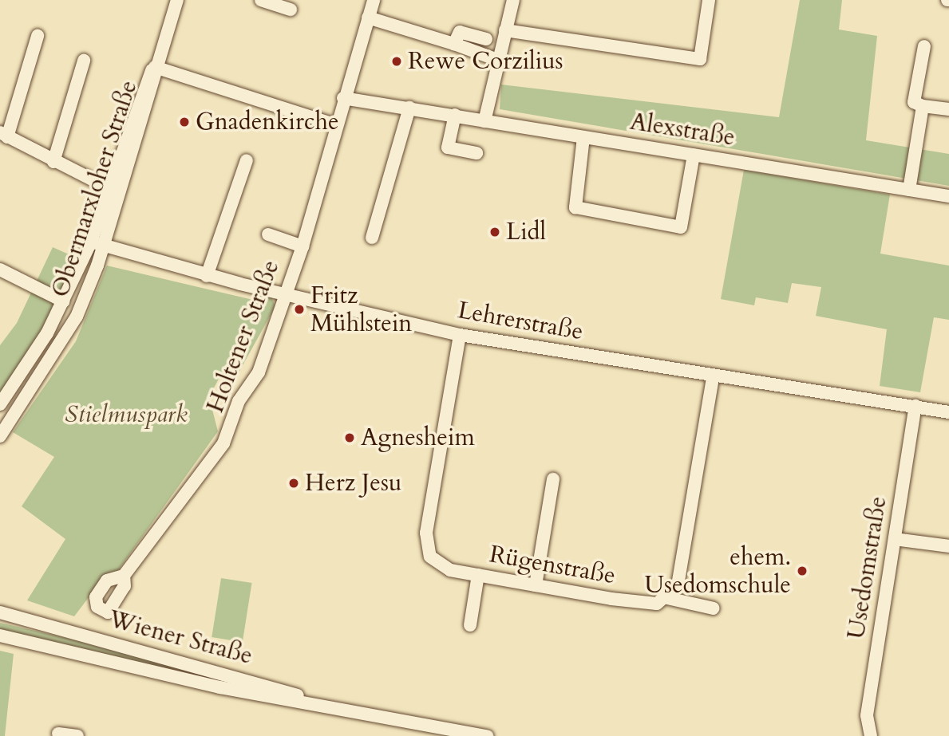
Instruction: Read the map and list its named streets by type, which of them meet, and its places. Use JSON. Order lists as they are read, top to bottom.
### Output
{
  "streets": {
    "street": [
      "Alexstraße",
      "Obermarxloher Straße",
      "Lehrerstraße",
      "Holtener Straße",
      "Rügenstraße",
      "Usedomstraße",
      "Wiener Straße"
    ]
  },
  "crossings": [
    ["Alexstraße", "Holtener Straße"],
    ["Obermarxloher Straße", "Lehrerstraße"],
    ["Lehrerstraße", "Holtener Straße"],
    ["Lehrerstraße", "Rügenstraße"],
    ["Lehrerstraße", "Usedomstraße"]
  ],
  "parks": ["Stielmuspark"],
  "places": [
    "Rewe Corzilius",
    "Gnadenkirche",
    "Lidl",
    "Fritz Mühlstein",
    "Agnesheim",
    "Herz Jesu",
    "ehem. Usedomschule"
  ]
}
